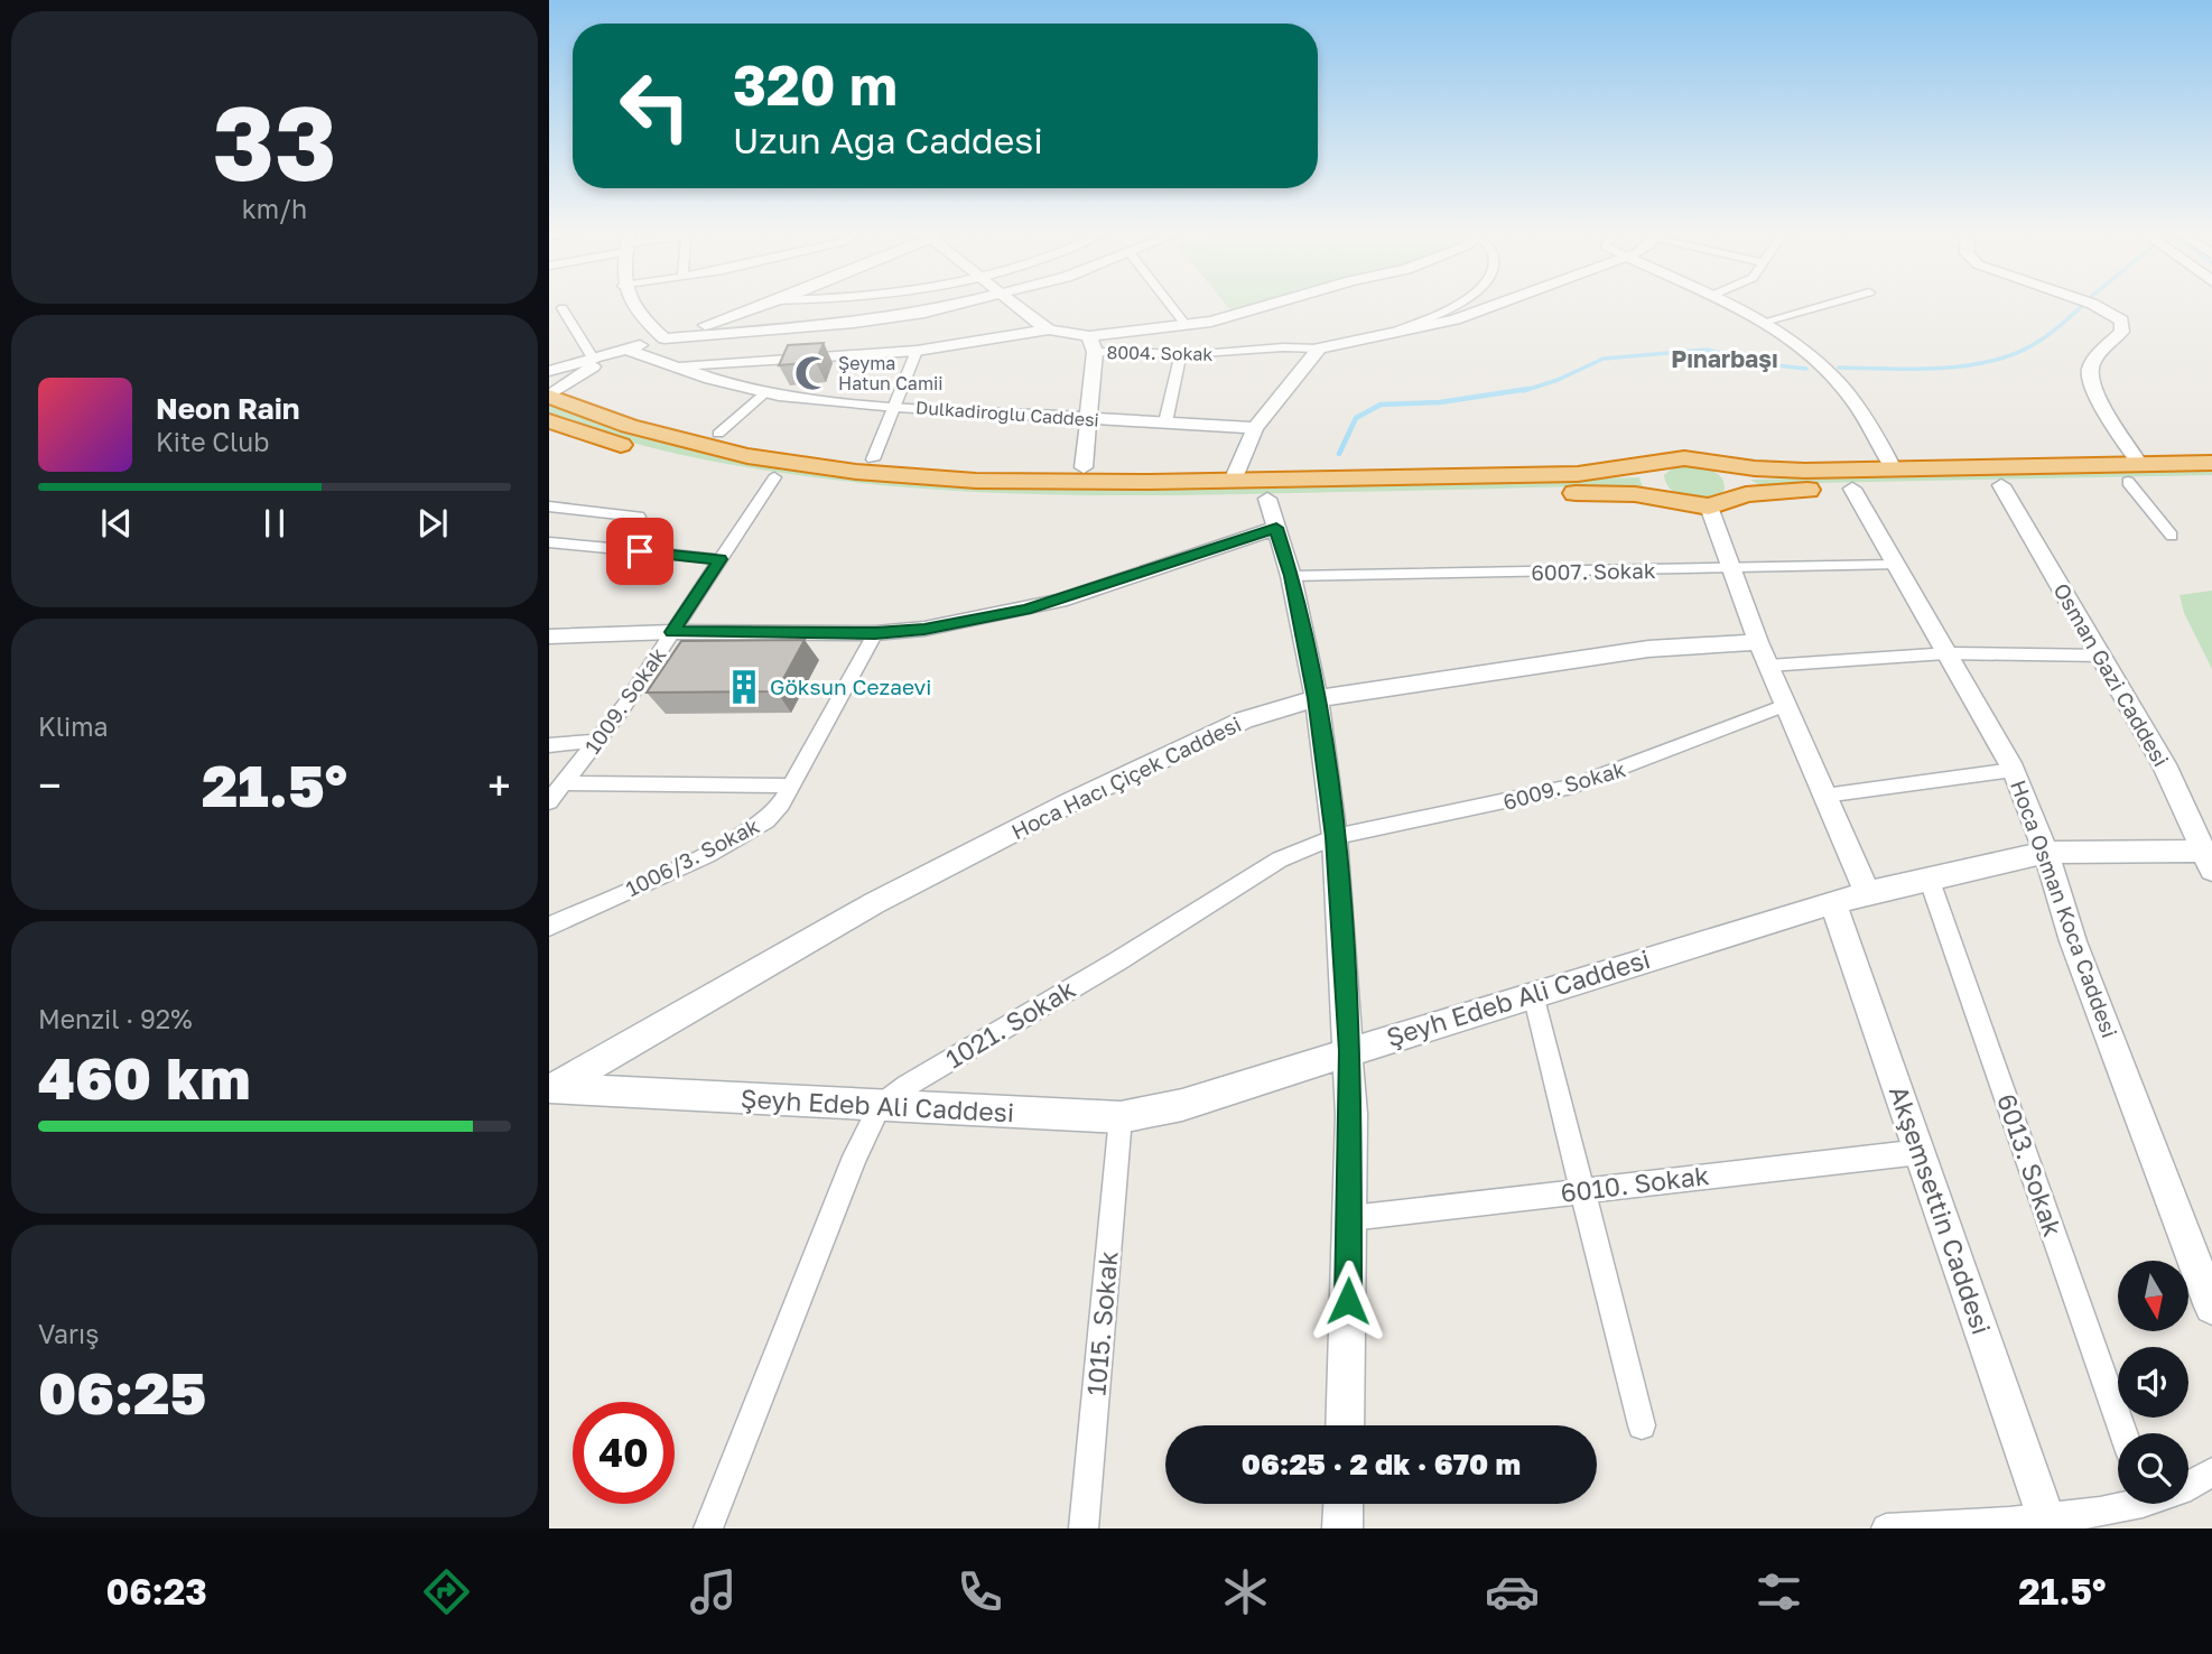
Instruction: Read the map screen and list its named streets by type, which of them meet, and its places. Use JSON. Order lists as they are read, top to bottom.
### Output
{
  "streets": {
    "street": [
      "8004. Sokak",
      "Dulkadiroğlu Caddesi",
      "6007. Sokak",
      "Osman Gazi Caddesi",
      "1009. Sokak",
      "Hoca Hacı Çiçek Caddesi",
      "6009. Sokak",
      "1006/3. Sokak",
      "Hoca Osman Koca Caddesi",
      "Şeyh Edeb Ali Caddesi",
      "1021. Sokak",
      "6013. Sokak",
      "6010. Sokak",
      "Akşemsettin Caddesi",
      "1015. Sokak"
    ]
  },
  "crossings": [
    ["6007. Sokak", "Hoca Osman Koca Caddesi"],
    ["Osman Gazi Caddesi", "Şeyh Edeb Ali Caddesi"],
    ["Hoca Hacı Çiçek Caddesi", "Şeyh Edeb Ali Caddesi"],
    ["6009. Sokak", "1021. Sokak"],
    ["Hoca Osman Koca Caddesi", "Şeyh Edeb Ali Caddesi"],
    ["Şeyh Edeb Ali Caddesi", "1021. Sokak"],
    ["Şeyh Edeb Ali Caddesi", "6013. Sokak"],
    ["Şeyh Edeb Ali Caddesi", "Akşemsettin Caddesi"],
    ["Şeyh Edeb Ali Caddesi", "1015. Sokak"],
    ["6010. Sokak", "Akşemsettin Caddesi"]
  ],
  "districts": ["Pınarbaşı"],
  "places": {
    "mosque": ["Şeyma Hatun Camii"],
    "building": ["Göksun Cezaevi"]
  },
  "north": "bottom",
  "page": {
    "tile": [
      ["33", "km/h"],
      "Klima",
      ["Menzil · 92%", "460 km"],
      ["Varış", "06:25"]
    ],
    "turn": ["320 m", "Uzun Ağa Caddesi"],
    "song": ["Neon Rain", "Kite Club"],
    "heat": ["−", "21.5°", "+"],
    "limit": "40",
    "trip": "06:25 · 2 dk · 670 m",
    "tabs": ["06:23", "21.5°"]
  }
}
